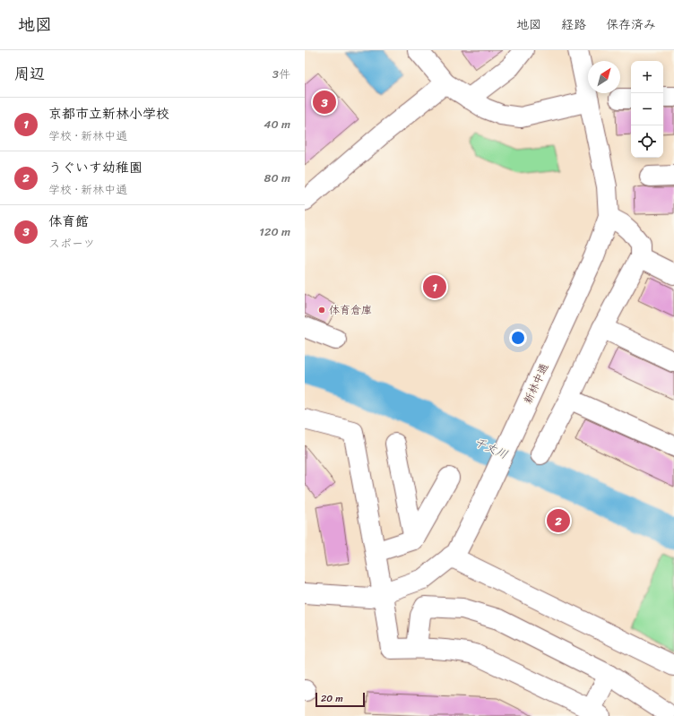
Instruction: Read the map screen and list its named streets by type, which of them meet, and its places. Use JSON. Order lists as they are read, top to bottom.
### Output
{
  "streets": {
    "street": ["新林中通"]
  },
  "water": ["千丈川"],
  "places": ["体育倉庫"],
  "scale_bar": "20 m",
  "north": "top right",
  "page": {
    "header": "地図",
    "nav": ["地図", "経路", "保存済み"],
    "heading": ["周辺", "3件"],
    "map_buttons": ["+", "−"],
    "pins": ["3", "1", "2"],
    "list": [
      {
        "mark": "1",
        "name": "京都市立新林小学校",
        "note": "学校 · 新林中通",
        "value": "40 m"
      },
      {
        "mark": "2",
        "name": "うぐいす幼稚園",
        "note": "学校 · 新林中通",
        "value": "80 m"
      },
      {
        "mark": "3",
        "name": "体育館",
        "note": "スポーツ",
        "value": "120 m"
      }
    ],
    "scale": "20 m"
  }
}
